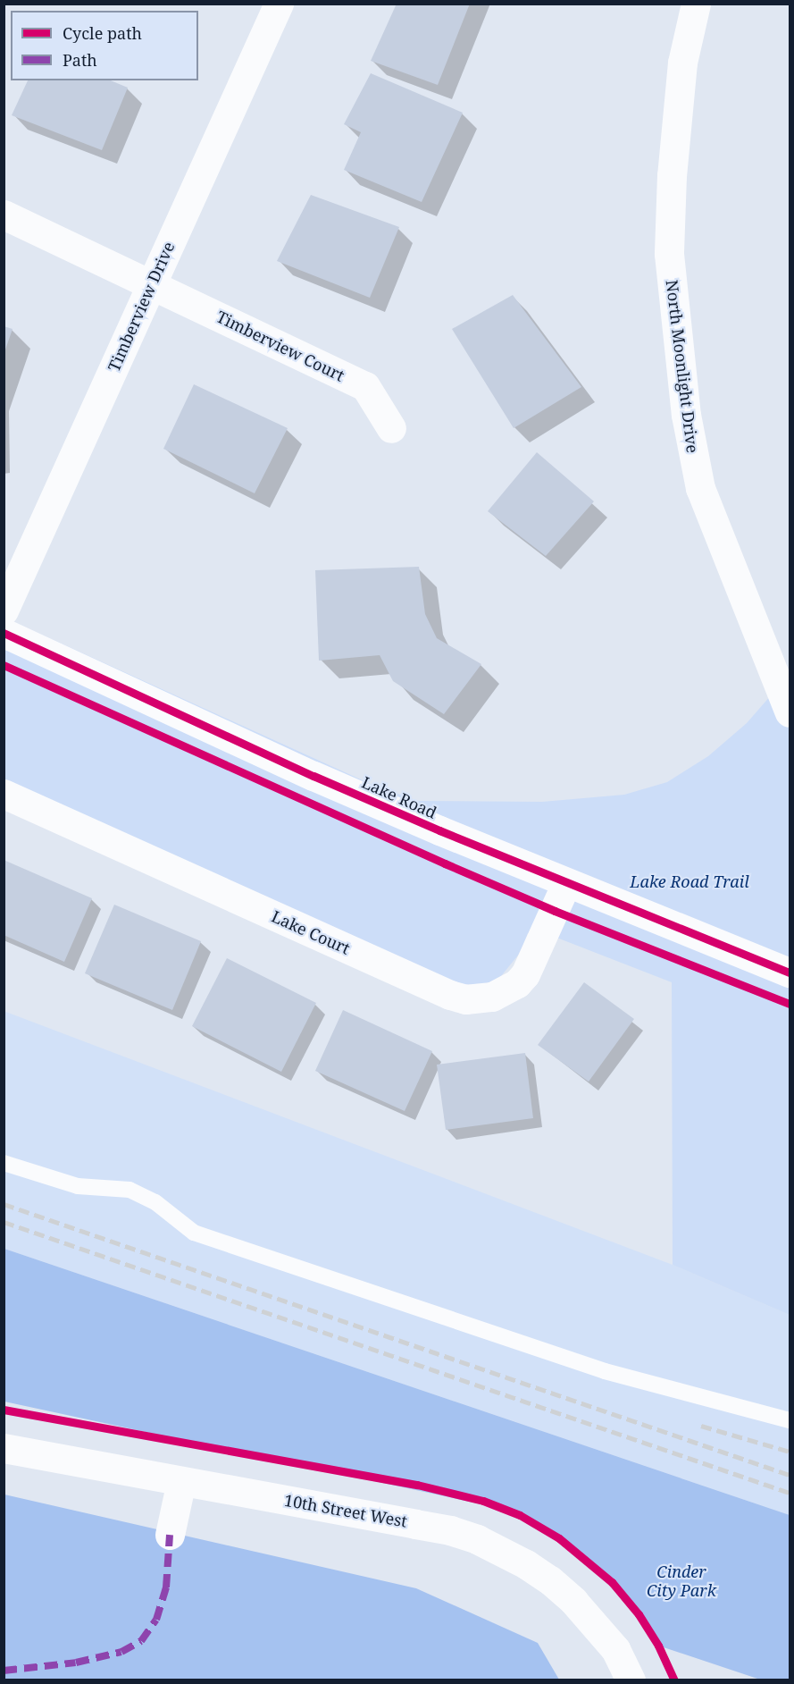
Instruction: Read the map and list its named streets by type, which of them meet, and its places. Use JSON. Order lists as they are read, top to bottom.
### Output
{
  "streets": {
    "street": [
      "Timberview Drive",
      "Timberview Court",
      "North Moonlight Drive",
      "Lake Road",
      "Lake Court",
      "10th Street West"
    ]
  },
  "crossings": [
    ["Timberview Drive", "Timberview Court"],
    ["Lake Road", "Lake Court"]
  ],
  "parks": ["Lake Road Trail", "Cinder City Park"],
  "legend": ["Cycle path", "Path"]
}
